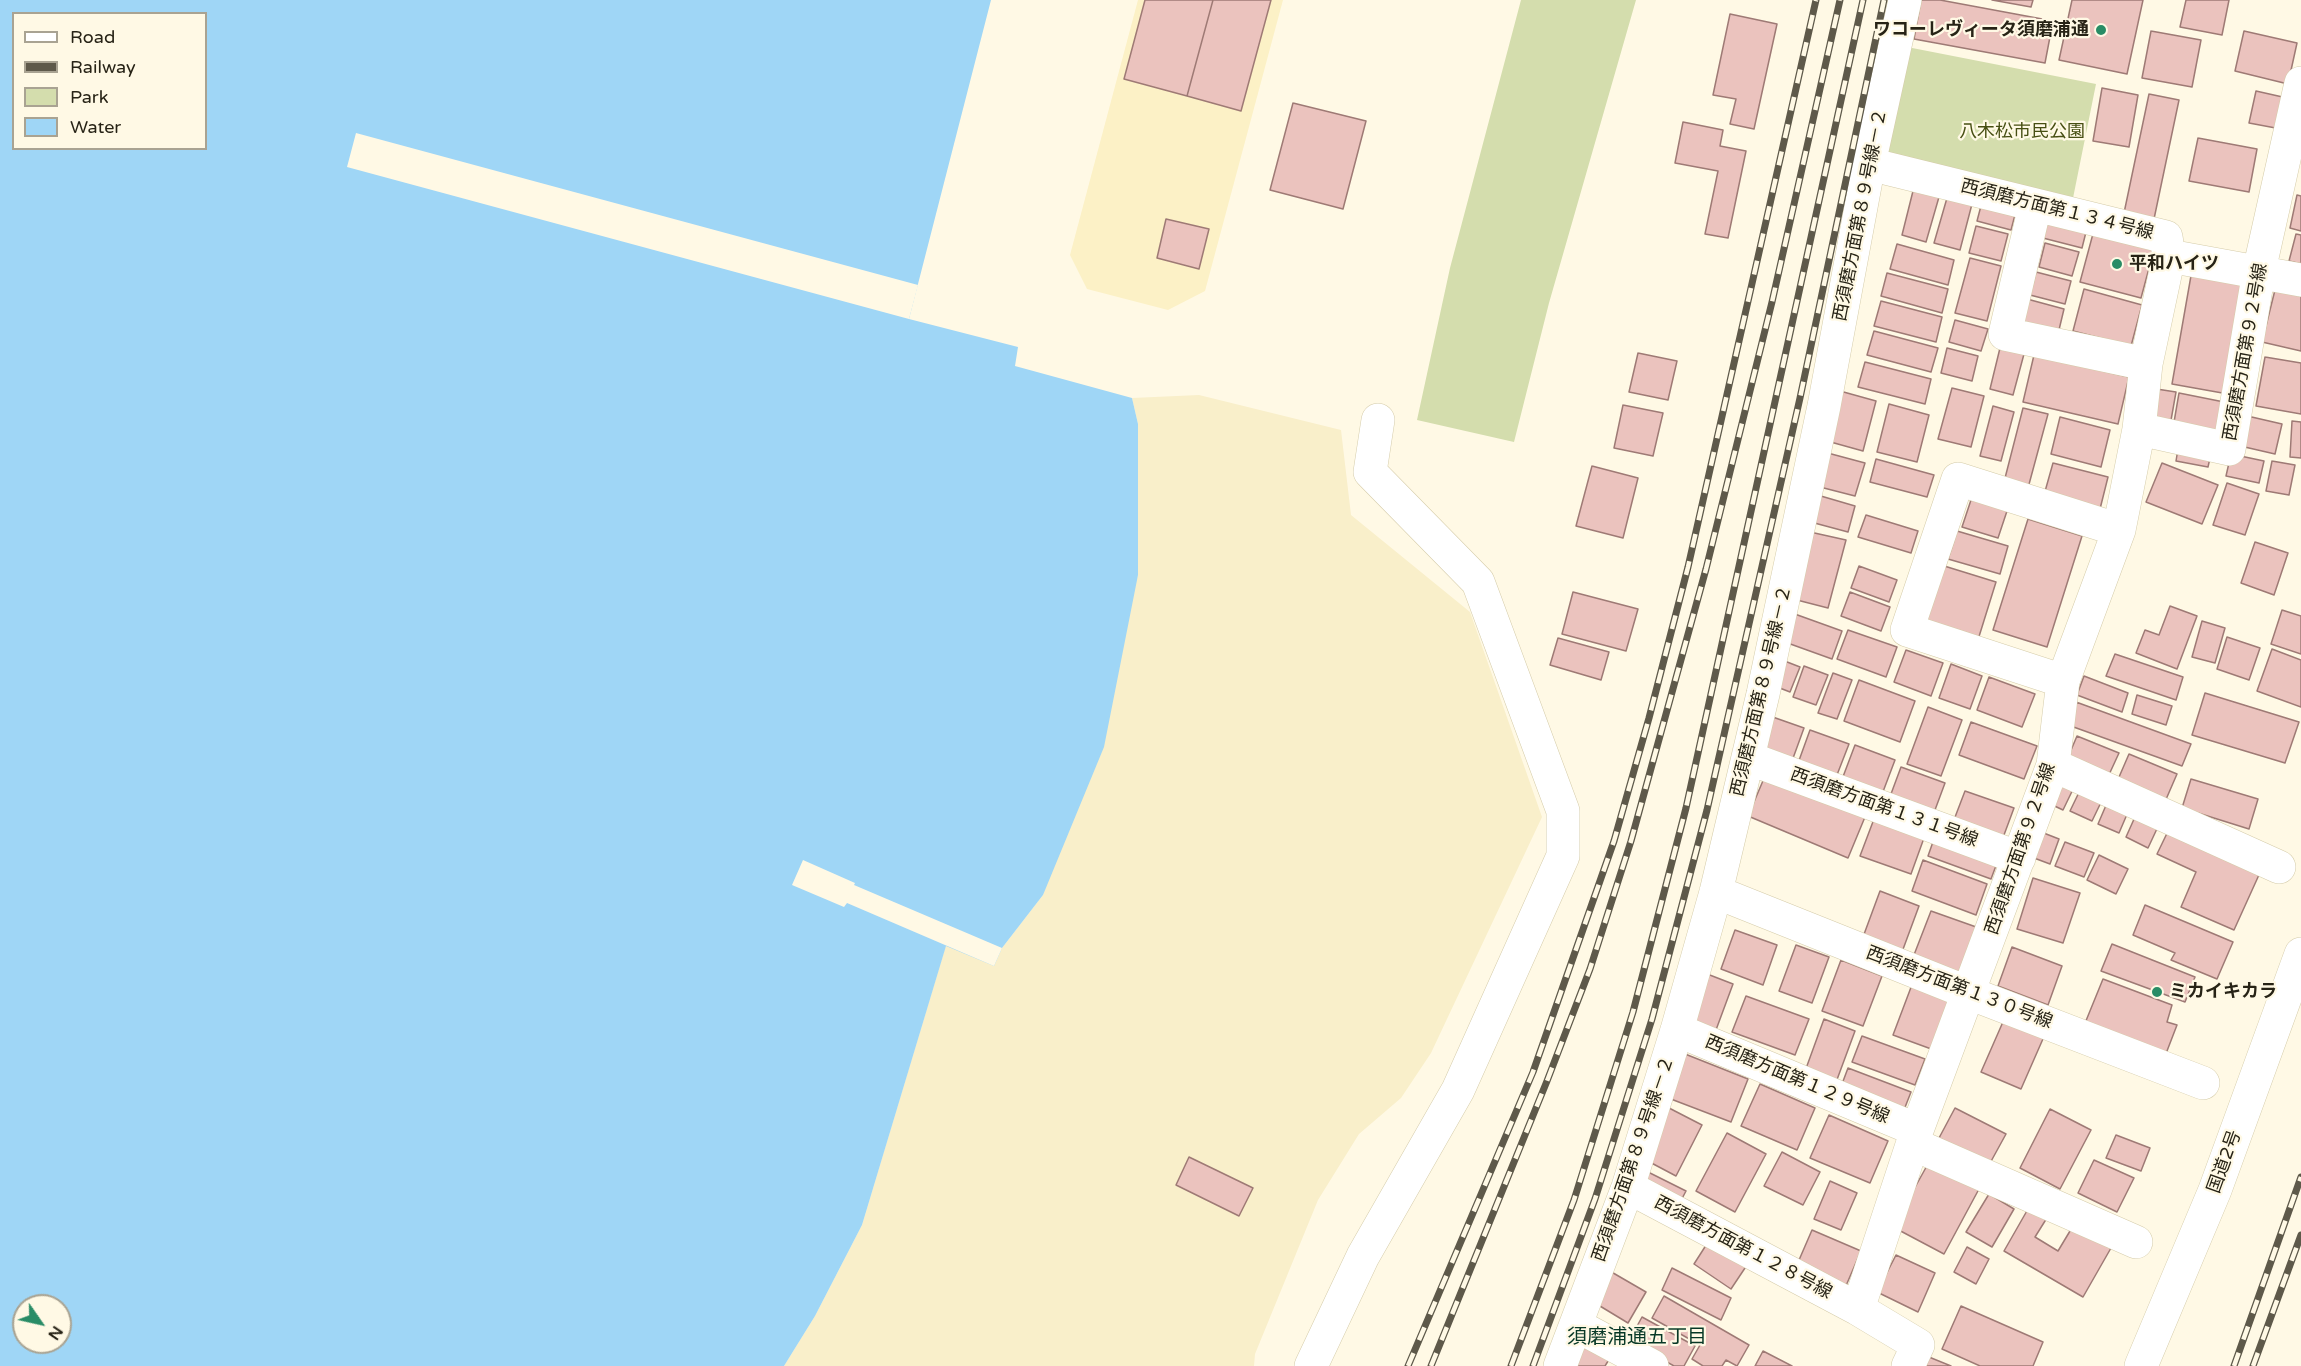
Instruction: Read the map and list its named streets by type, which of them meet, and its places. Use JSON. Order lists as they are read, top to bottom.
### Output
{
  "streets": {
    "main road": [
      "西須磨方面第１３４号線",
      "西須磨方面第８９号線－２",
      "西須磨方面第９２号線",
      "西須磨方面第１３１号線",
      "西須磨方面第１３０号線",
      "西須磨方面第１２９号線",
      "国道2号",
      "西須磨方面第１２８号線"
    ]
  },
  "crossings": [
    ["西須磨方面第１３４号線", "西須磨方面第８９号線－２"],
    ["西須磨方面第１３４号線", "西須磨方面第９２号線"],
    ["西須磨方面第８９号線－２", "西須磨方面第１３１号線"],
    ["西須磨方面第８９号線－２", "西須磨方面第１３０号線"],
    ["西須磨方面第８９号線－２", "西須磨方面第１２９号線"],
    ["西須磨方面第８９号線－２", "西須磨方面第１２８号線"],
    ["西須磨方面第９２号線", "西須磨方面第１３１号線"],
    ["西須磨方面第９２号線", "西須磨方面第１３０号線"],
    ["西須磨方面第９２号線", "西須磨方面第１２９号線"],
    ["西須磨方面第９２号線", "西須磨方面第１２８号線"]
  ],
  "districts": ["須磨浦通五丁目"],
  "parks": ["八木松市民公園"],
  "places": ["ワコーレヴィータ須磨浦通", "平和ハイツ", "ミカイキカラ"],
  "legend": [
    "Road",
    "Railway",
    "Park",
    "Water"
  ],
  "north": "bottom right"
}
